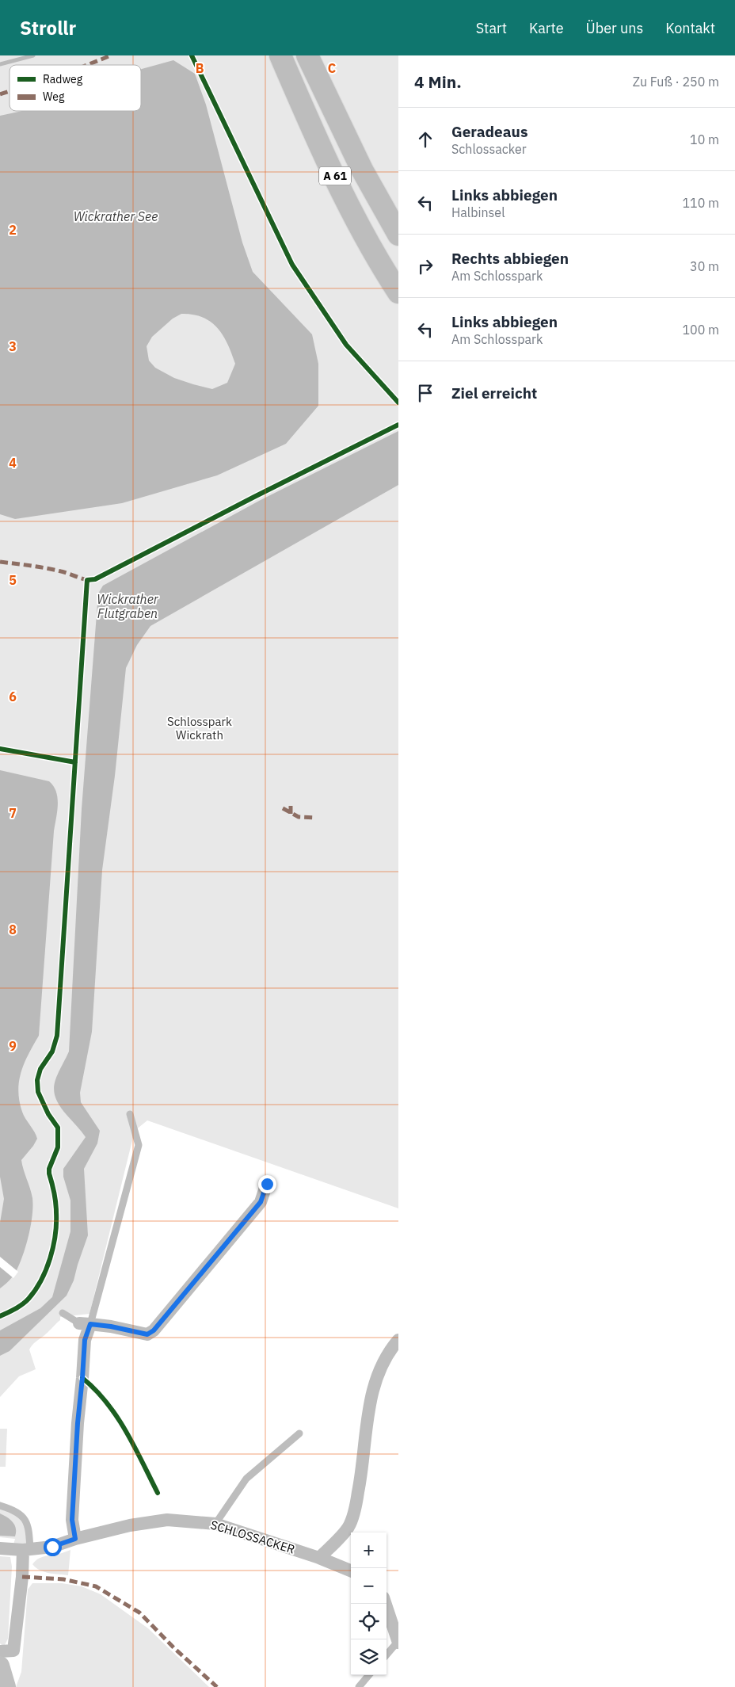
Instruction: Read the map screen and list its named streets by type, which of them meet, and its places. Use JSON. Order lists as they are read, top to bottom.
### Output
{
  "streets": {
    "highway": ["A 61"],
    "street": ["SCHLOSSACKER"]
  },
  "water": ["Wickrather See", "Wickrather Flutgraben"],
  "parks": ["Schlosspark Wickrath"],
  "legend": ["Radweg", "Weg"],
  "page": {
    "header": "Strollr",
    "nav": [
      "Start",
      "Karte",
      "Über uns",
      "Kontakt"
    ],
    "heading": ["4 Min.", "Zu Fuß · 250 m"],
    "list": [
      ["Geradeaus", "Schlossacker", "10 m"],
      ["Links abbiegen", "Halbinsel", "110 m"],
      ["Rechts abbiegen", "Am Schlosspark", "30 m"],
      ["Links abbiegen", "Am Schlosspark", "100 m"],
      "Ziel erreicht"
    ],
    "map_buttons": ["+", "−"]
  },
  "grid": {
    "columns": ["B", "C"],
    "rows": [
      "2",
      "3",
      "4",
      "5",
      "6",
      "7",
      "8",
      "9"
    ]
  }
}
